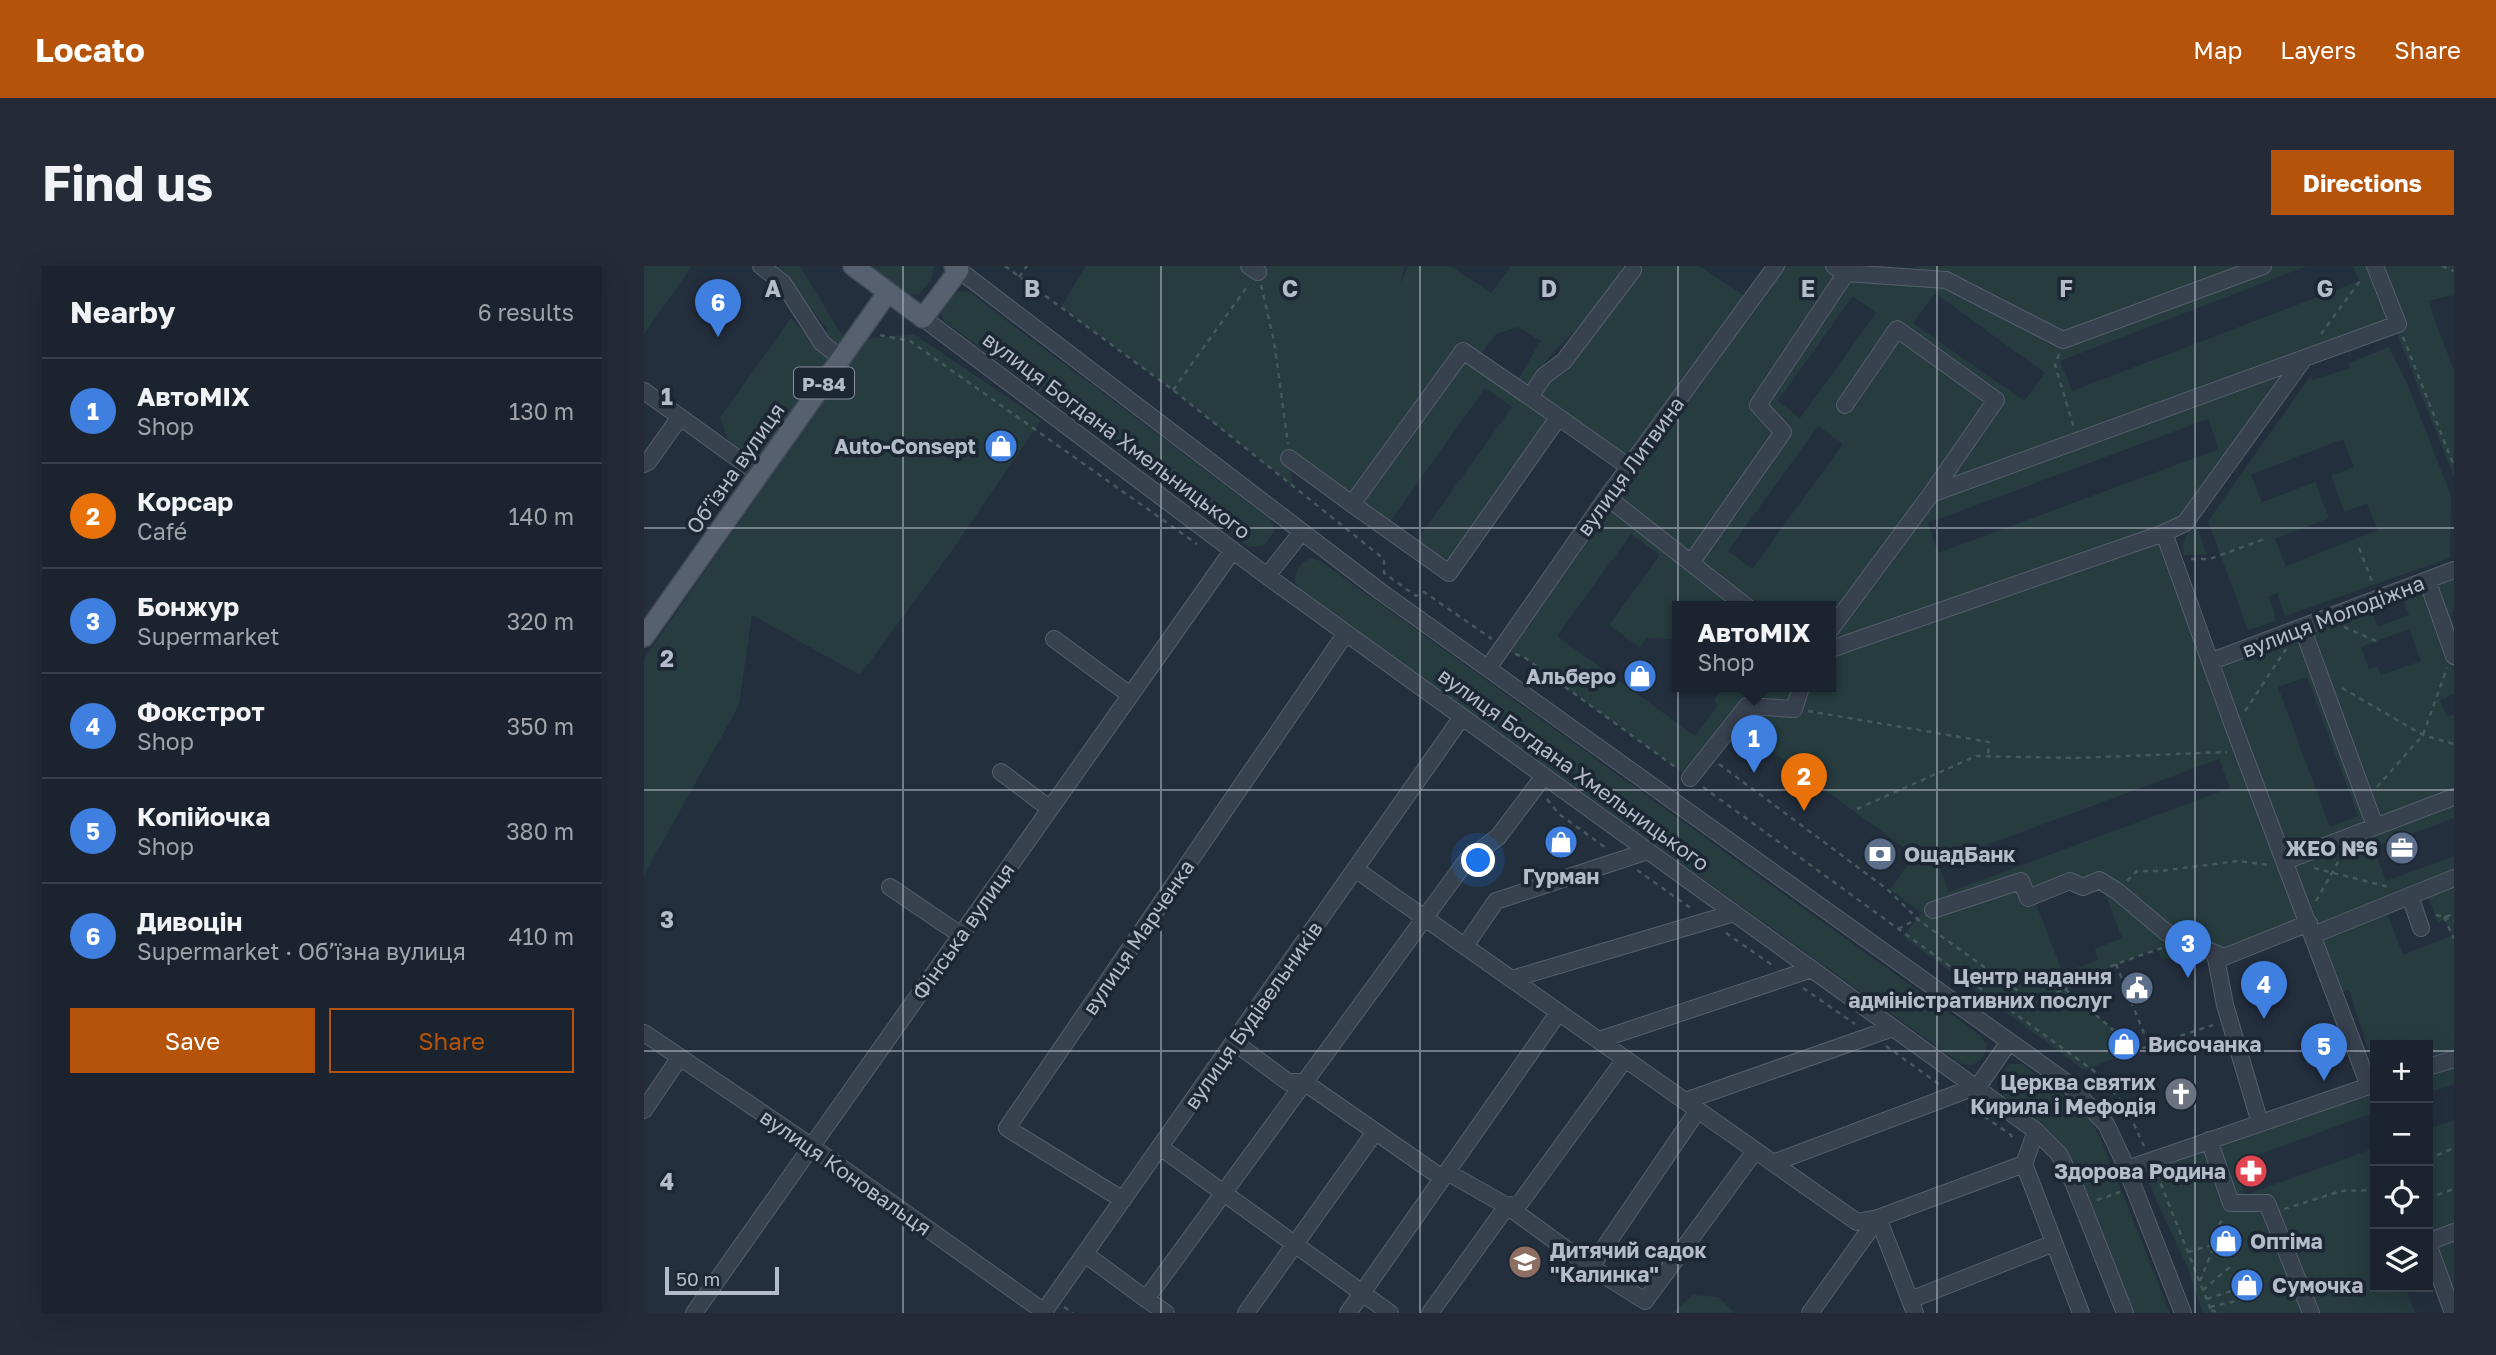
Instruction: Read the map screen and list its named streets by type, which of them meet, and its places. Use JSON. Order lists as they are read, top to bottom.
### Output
{
  "streets": {
    "main road": ["Р-84", "вулиця Богдана Хмельницького", "Обʼїзна вулиця"],
    "street": [
      "вулиця Литвина",
      "вулиця Молодіжна",
      "Фінська вулиця",
      "вулиця Марченка",
      "вулиця Будівельників",
      "вулиця Коновальця"
    ]
  },
  "crossings": [
    ["вулиця Богдана Хмельницького", "вулиця Литвина"],
    ["вулиця Богдана Хмельницького", "Обʼїзна вулиця"],
    ["вулиця Богдана Хмельницького", "Фінська вулиця"],
    ["вулиця Богдана Хмельницького", "вулиця Марченка"],
    ["вулиця Богдана Хмельницького", "вулиця Будівельників"],
    ["Фінська вулиця", "вулиця Коновальця"],
    ["вулиця Марченка", "вулиця Будівельників"],
    ["вулиця Будівельників", "вулиця Коновальця"]
  ],
  "places": {
    "shop": [
      "Auto-Consept",
      "Альберо",
      "Гурман",
      "Височанка",
      "Оптіма",
      "Сумочка"
    ],
    "office": ["ЖЕО №6"],
    "bank": ["ОщадБанк"],
    "public building": ["Центр надання адміністративних послуг"],
    "church": ["Церква святих Кирила і Мефодія"],
    "pharmacy": ["Здорова Родина"],
    "school or university": ["Дитячий садок \"Калинка\""]
  },
  "scale_bar": "50 m",
  "page": {
    "header": "Locato",
    "nav": ["Map", "Layers", "Share"],
    "buttons": [
      "Directions",
      ["Save", "Share"]
    ],
    "title": "Find us",
    "heading": ["Nearby", "6 results"],
    "pins": [
      "6",
      "1",
      "2",
      "3",
      "4",
      "5"
    ],
    "list": [
      {
        "mark": "1",
        "name": "АвтоMIX",
        "note": "Shop",
        "value": "130 m"
      },
      {
        "mark": "2",
        "name": "Корсар",
        "note": "Café",
        "value": "140 m"
      },
      {
        "mark": "3",
        "name": "Бонжур",
        "note": "Supermarket",
        "value": "320 m"
      },
      {
        "mark": "4",
        "name": "Фокстрот",
        "note": "Shop",
        "value": "350 m"
      },
      {
        "mark": "5",
        "name": "Копійочка",
        "note": "Shop",
        "value": "380 m"
      },
      {
        "mark": "6",
        "name": "Дивоцін",
        "note": "Supermarket · Обʼїзна вулиця",
        "value": "410 m"
      }
    ],
    "popup": ["АвтоMIX", "Shop"],
    "map_buttons": ["+", "−"],
    "scale": "50 m"
  },
  "grid": {
    "columns": [
      "A",
      "B",
      "C",
      "D",
      "E",
      "F",
      "G"
    ],
    "rows": [
      "1",
      "2",
      "3",
      "4"
    ]
  }
}
